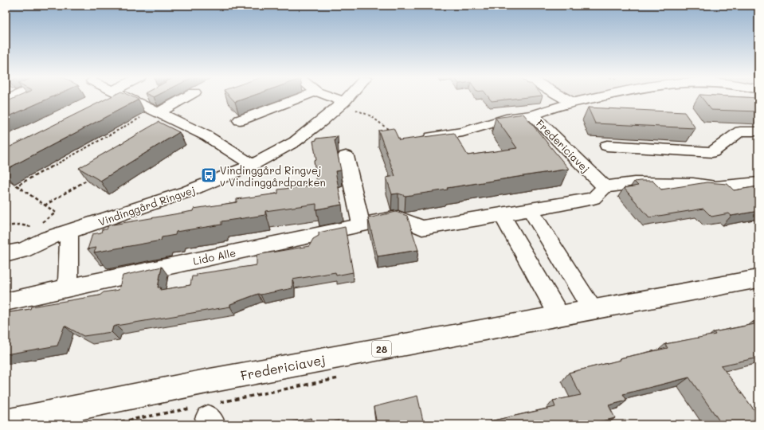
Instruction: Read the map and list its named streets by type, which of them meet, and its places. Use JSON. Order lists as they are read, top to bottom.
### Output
{
  "streets": {
    "street": [
      "Fredericiavej",
      "Vindinggård Ringvej",
      "Lido Alle",
      "28"
    ]
  },
  "places": {
    "bus stop": ["Vindinggård Ringvej v Vindinggårdparken"]
  }
}
